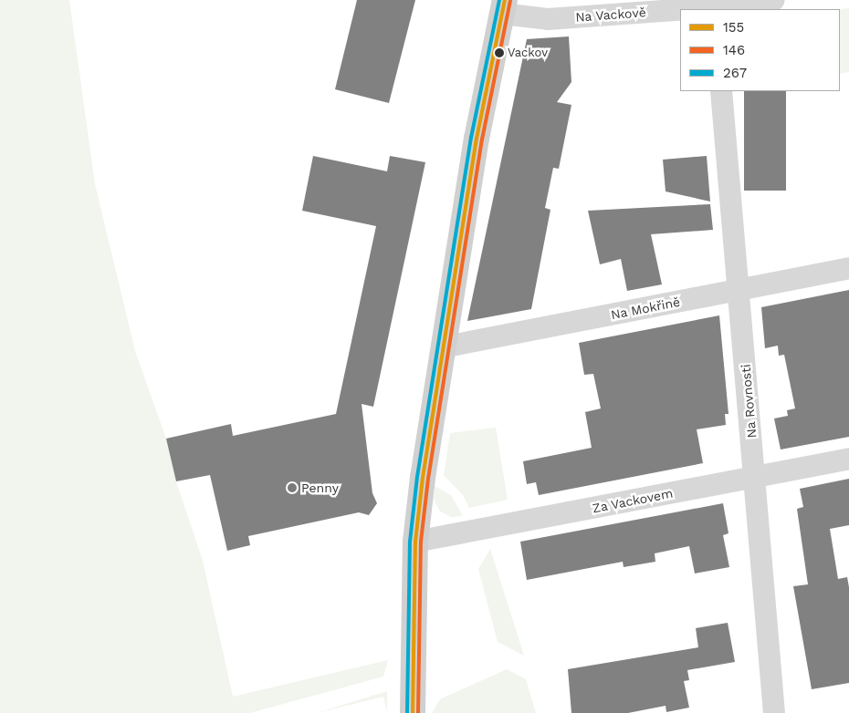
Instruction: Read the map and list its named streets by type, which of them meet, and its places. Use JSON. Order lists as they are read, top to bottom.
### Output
{
  "streets": {
    "street": [
      "Na Vackově",
      "Na Mokřině",
      "Na Rovnosti",
      "Za Vackovem"
    ]
  },
  "crossings": [
    ["Na Mokřině", "Na Rovnosti"],
    ["Na Rovnosti", "Za Vackovem"]
  ],
  "places": ["Vackov", "Penny"],
  "lines": ["transit line 155", "transit line 267", "transit line 146"],
  "legend": ["155", "146", "267"]
}
